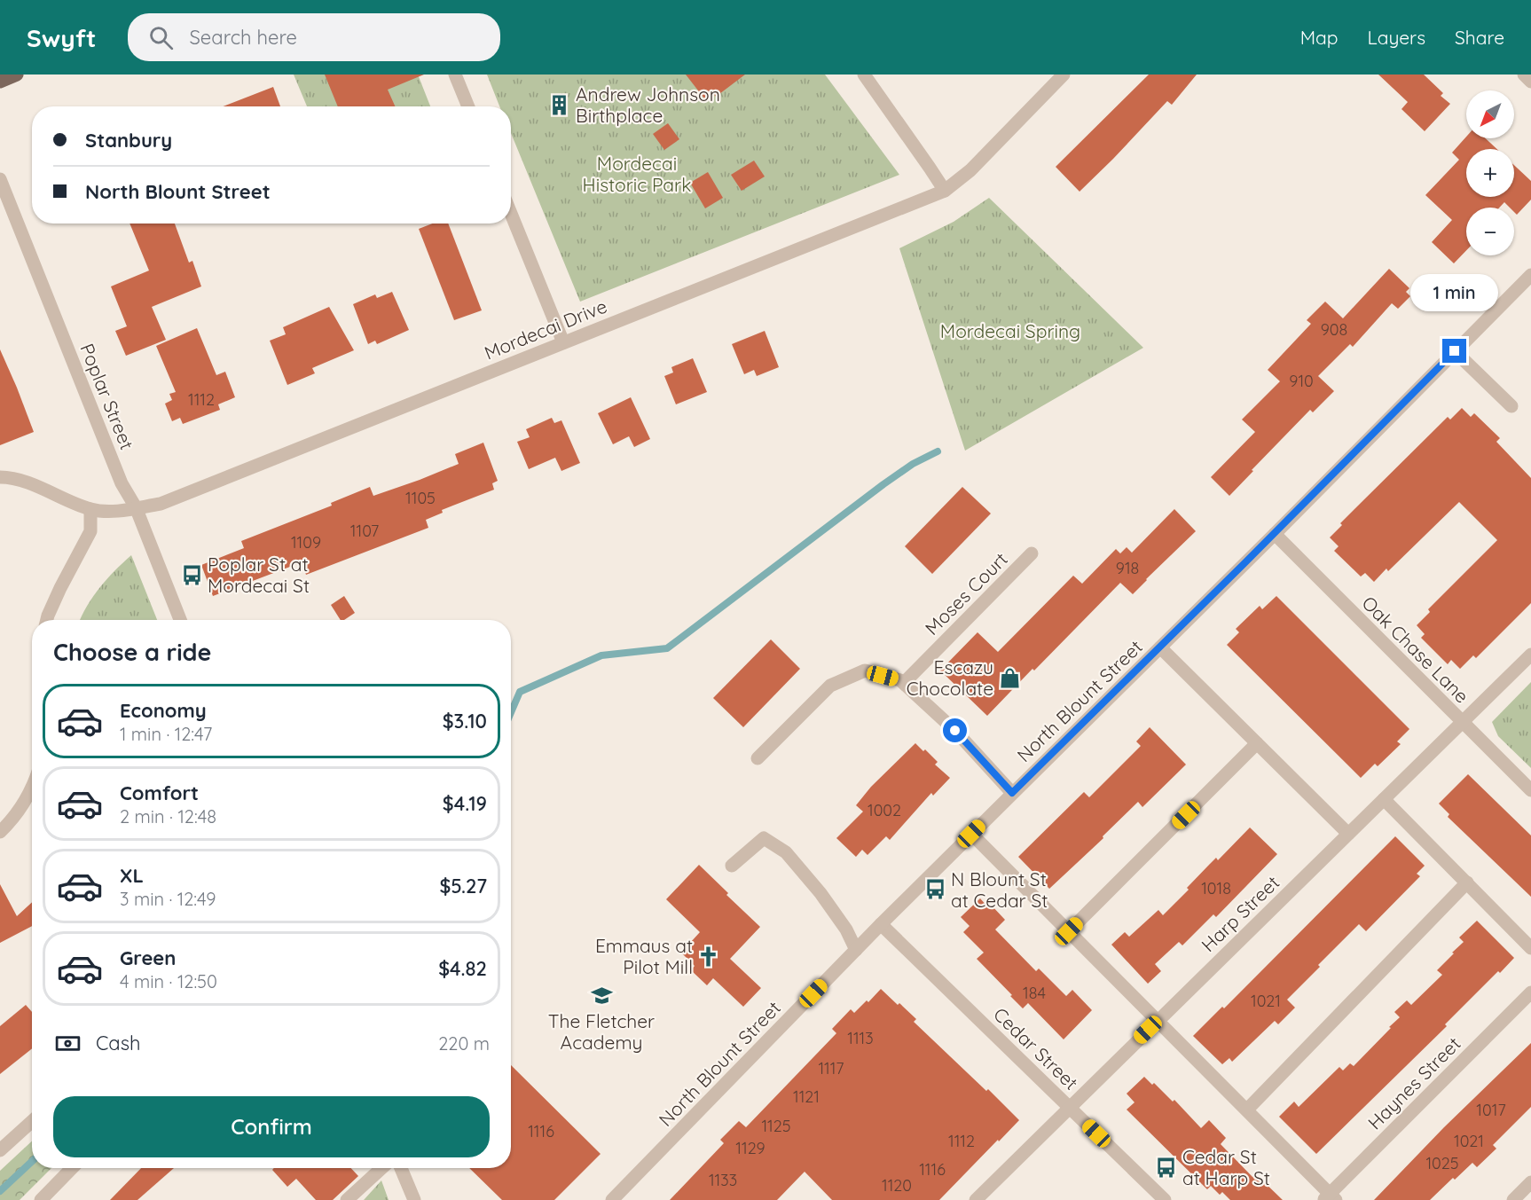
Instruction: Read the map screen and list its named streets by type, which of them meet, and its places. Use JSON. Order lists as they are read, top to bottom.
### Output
{
  "streets": {
    "street": [
      "Mordecai Drive",
      "Poplar Street",
      "Moses Court",
      "Oak Chase Lane",
      "North Blount Street",
      "Harp Street",
      "Cedar Street",
      "Haynes Street"
    ]
  },
  "crossings": [
    ["Mordecai Drive", "Poplar Street"],
    ["Oak Chase Lane", "North Blount Street"],
    ["Oak Chase Lane", "Harp Street"],
    ["North Blount Street", "Cedar Street"],
    ["Harp Street", "Cedar Street"]
  ],
  "parks": ["Mordecai Historic Park", "Mordecai Spring"],
  "places": {
    "building": ["Andrew Johnson Birthplace"],
    "bus stop": ["Poplar St at Mordecai St", "N Blount St at Cedar St", "Cedar St at Harp St"],
    "shop": ["Escazu Chocolate"],
    "church": ["Emmaus at Pilot Mill"],
    "school or university": ["The Fletcher Academy"]
  },
  "house_numbers": [
    "908",
    "910",
    "1112",
    "1105",
    "1107",
    "1109",
    "918",
    "1002",
    "1018",
    "184",
    "1021",
    "1113",
    "1117",
    "1121",
    "1017",
    "1125",
    "1116",
    "1112",
    "1021",
    "1129",
    "1025",
    "1116",
    "1133",
    "1120"
  ],
  "north": "bottom left",
  "page": {
    "header": "Swyft",
    "search": "Search here",
    "nav": ["Map", "Layers", "Share"],
    "map_buttons": ["+", "−"],
    "banner": ["Stanbury", "North Blount Street"],
    "bubble": "1 min",
    "heading": "Choose a ride",
    "list": [
      {
        "name": "Economy",
        "note": "1 min · 12:47",
        "value": "$3.10"
      },
      {
        "name": "Comfort",
        "note": "2 min · 12:48",
        "value": "$4.19"
      },
      {
        "name": "XL",
        "note": "3 min · 12:49",
        "value": "$5.27"
      },
      {
        "name": "Green",
        "note": "4 min · 12:50",
        "value": "$4.82"
      }
    ],
    "pay": ["Cash", "220 m"],
    "buttons": "Confirm"
  }
}
